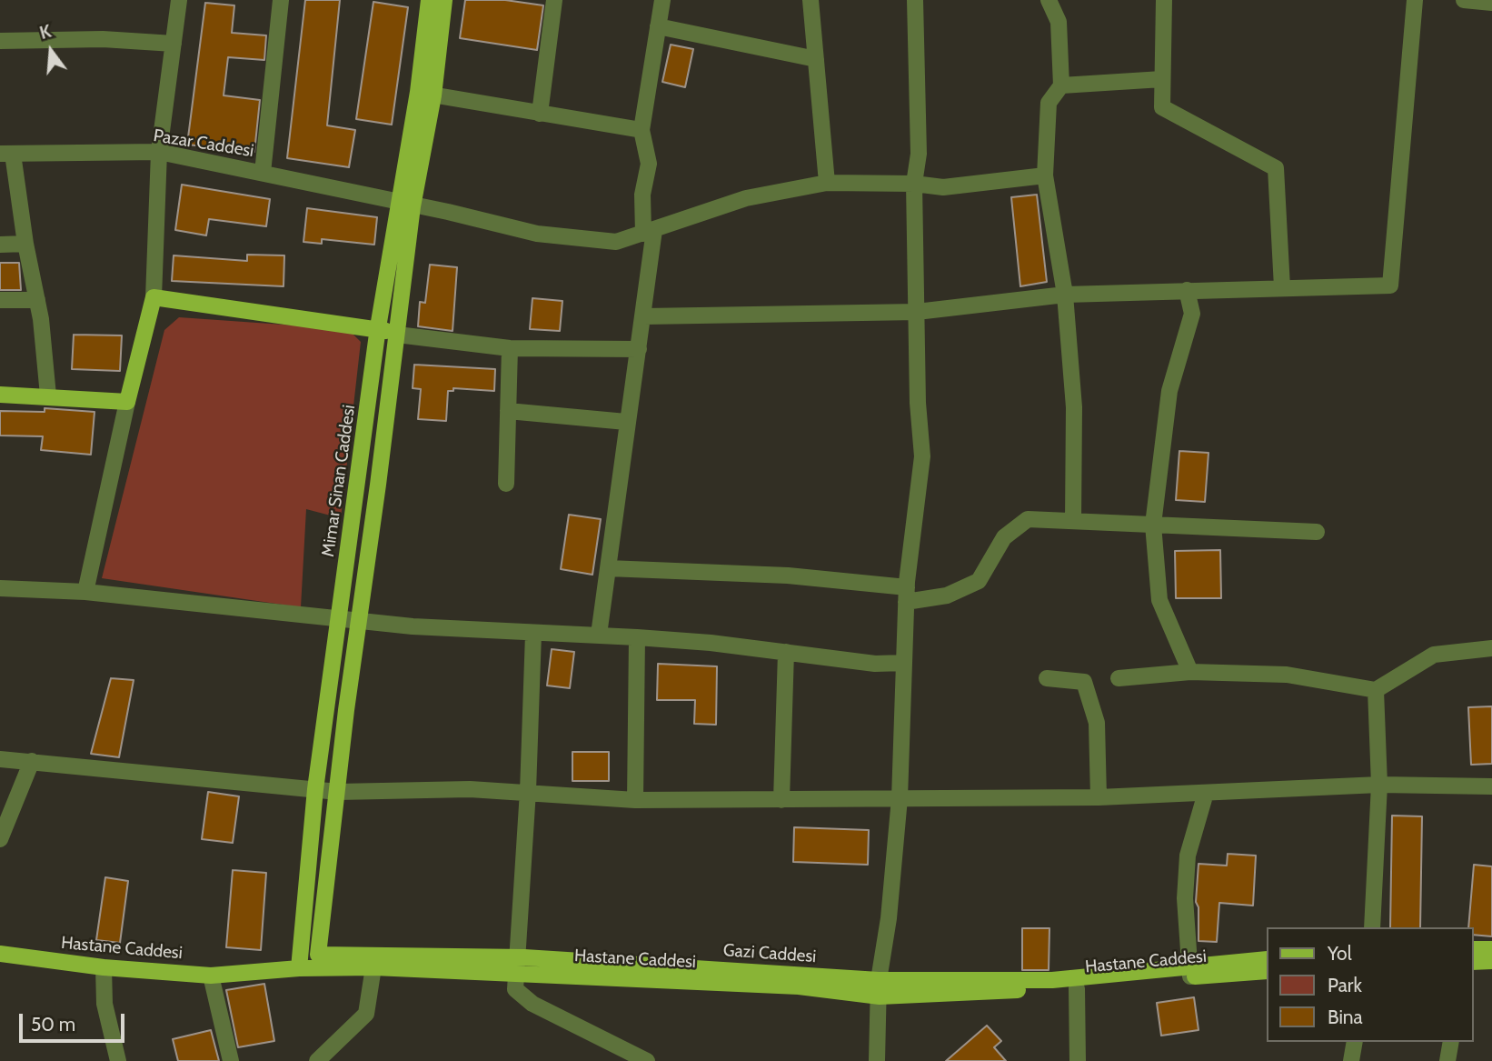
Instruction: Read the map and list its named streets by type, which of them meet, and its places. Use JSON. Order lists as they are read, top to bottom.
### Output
{
  "streets": {
    "main road": ["Mimar Sinan Caddesi", "Hastane Caddesi"],
    "street": ["Pazar Caddesi"]
  },
  "crossings": [
    ["Pazar Caddesi", "Mimar Sinan Caddesi"],
    ["Mimar Sinan Caddesi", "Hastane Caddesi"]
  ],
  "legend": ["Yol", "Park", "Bina"],
  "scale_bar": "50 m",
  "north": "top"
}
